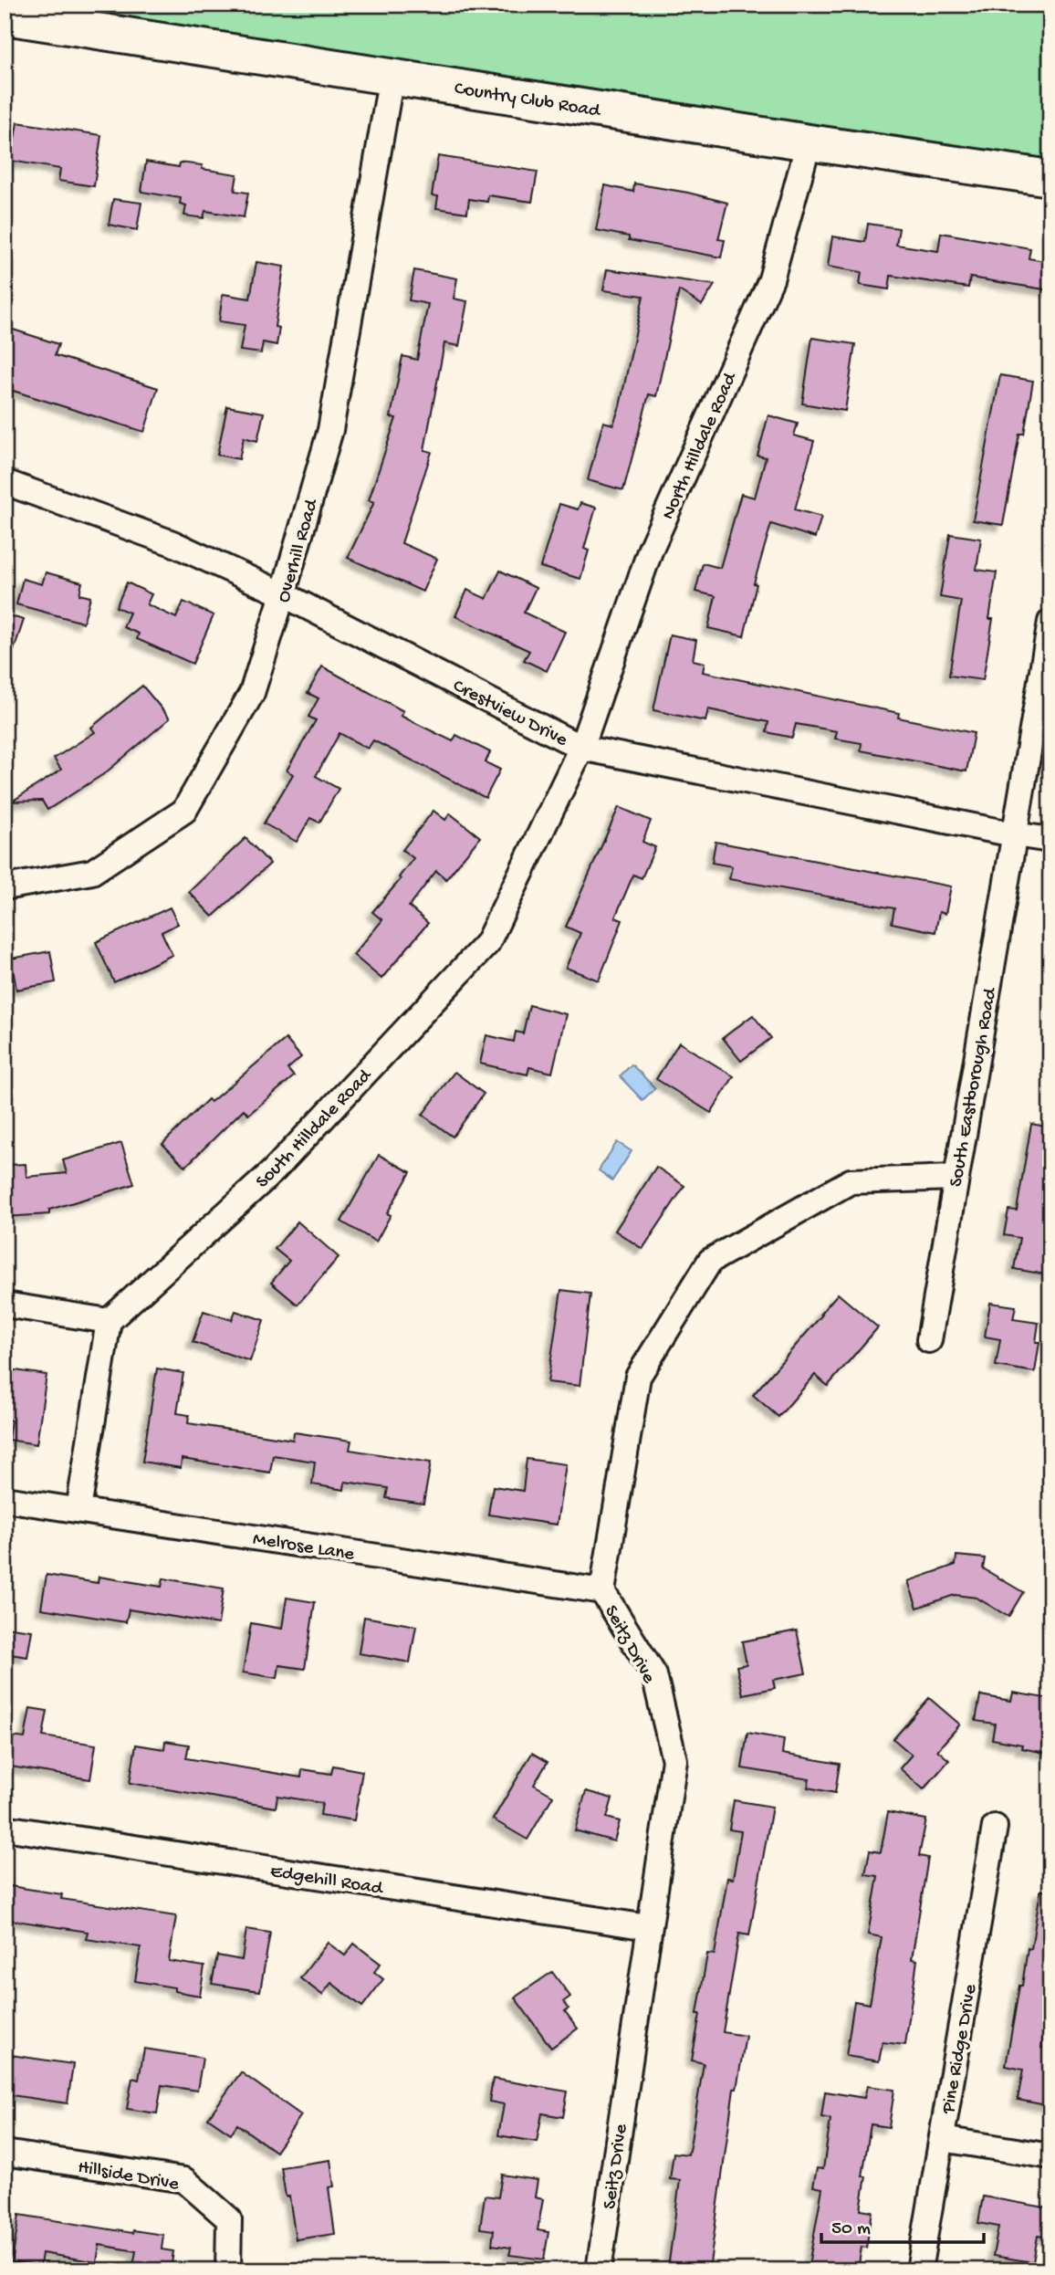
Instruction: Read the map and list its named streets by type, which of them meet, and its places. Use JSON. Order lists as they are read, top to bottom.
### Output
{
  "streets": {
    "street": [
      "Country Club Road",
      "North Hilldale Road",
      "Overhill Road",
      "Crestview Drive",
      "South Eastborough Road",
      "South Hilldale Road",
      "Melrose Lane",
      "Seitz Drive",
      "Edgehill Road",
      "Pine Ridge Drive",
      "Hillside Drive"
    ]
  },
  "crossings": [
    ["Country Club Road", "North Hilldale Road"],
    ["Country Club Road", "Overhill Road"],
    ["North Hilldale Road", "Crestview Drive"],
    ["North Hilldale Road", "South Hilldale Road"],
    ["Overhill Road", "Crestview Drive"],
    ["Crestview Drive", "South Eastborough Road"],
    ["Crestview Drive", "South Hilldale Road"],
    ["South Eastborough Road", "Seitz Drive"],
    ["Melrose Lane", "Seitz Drive"],
    ["Seitz Drive", "Edgehill Road"]
  ],
  "scale_bar": "50 m"
}
